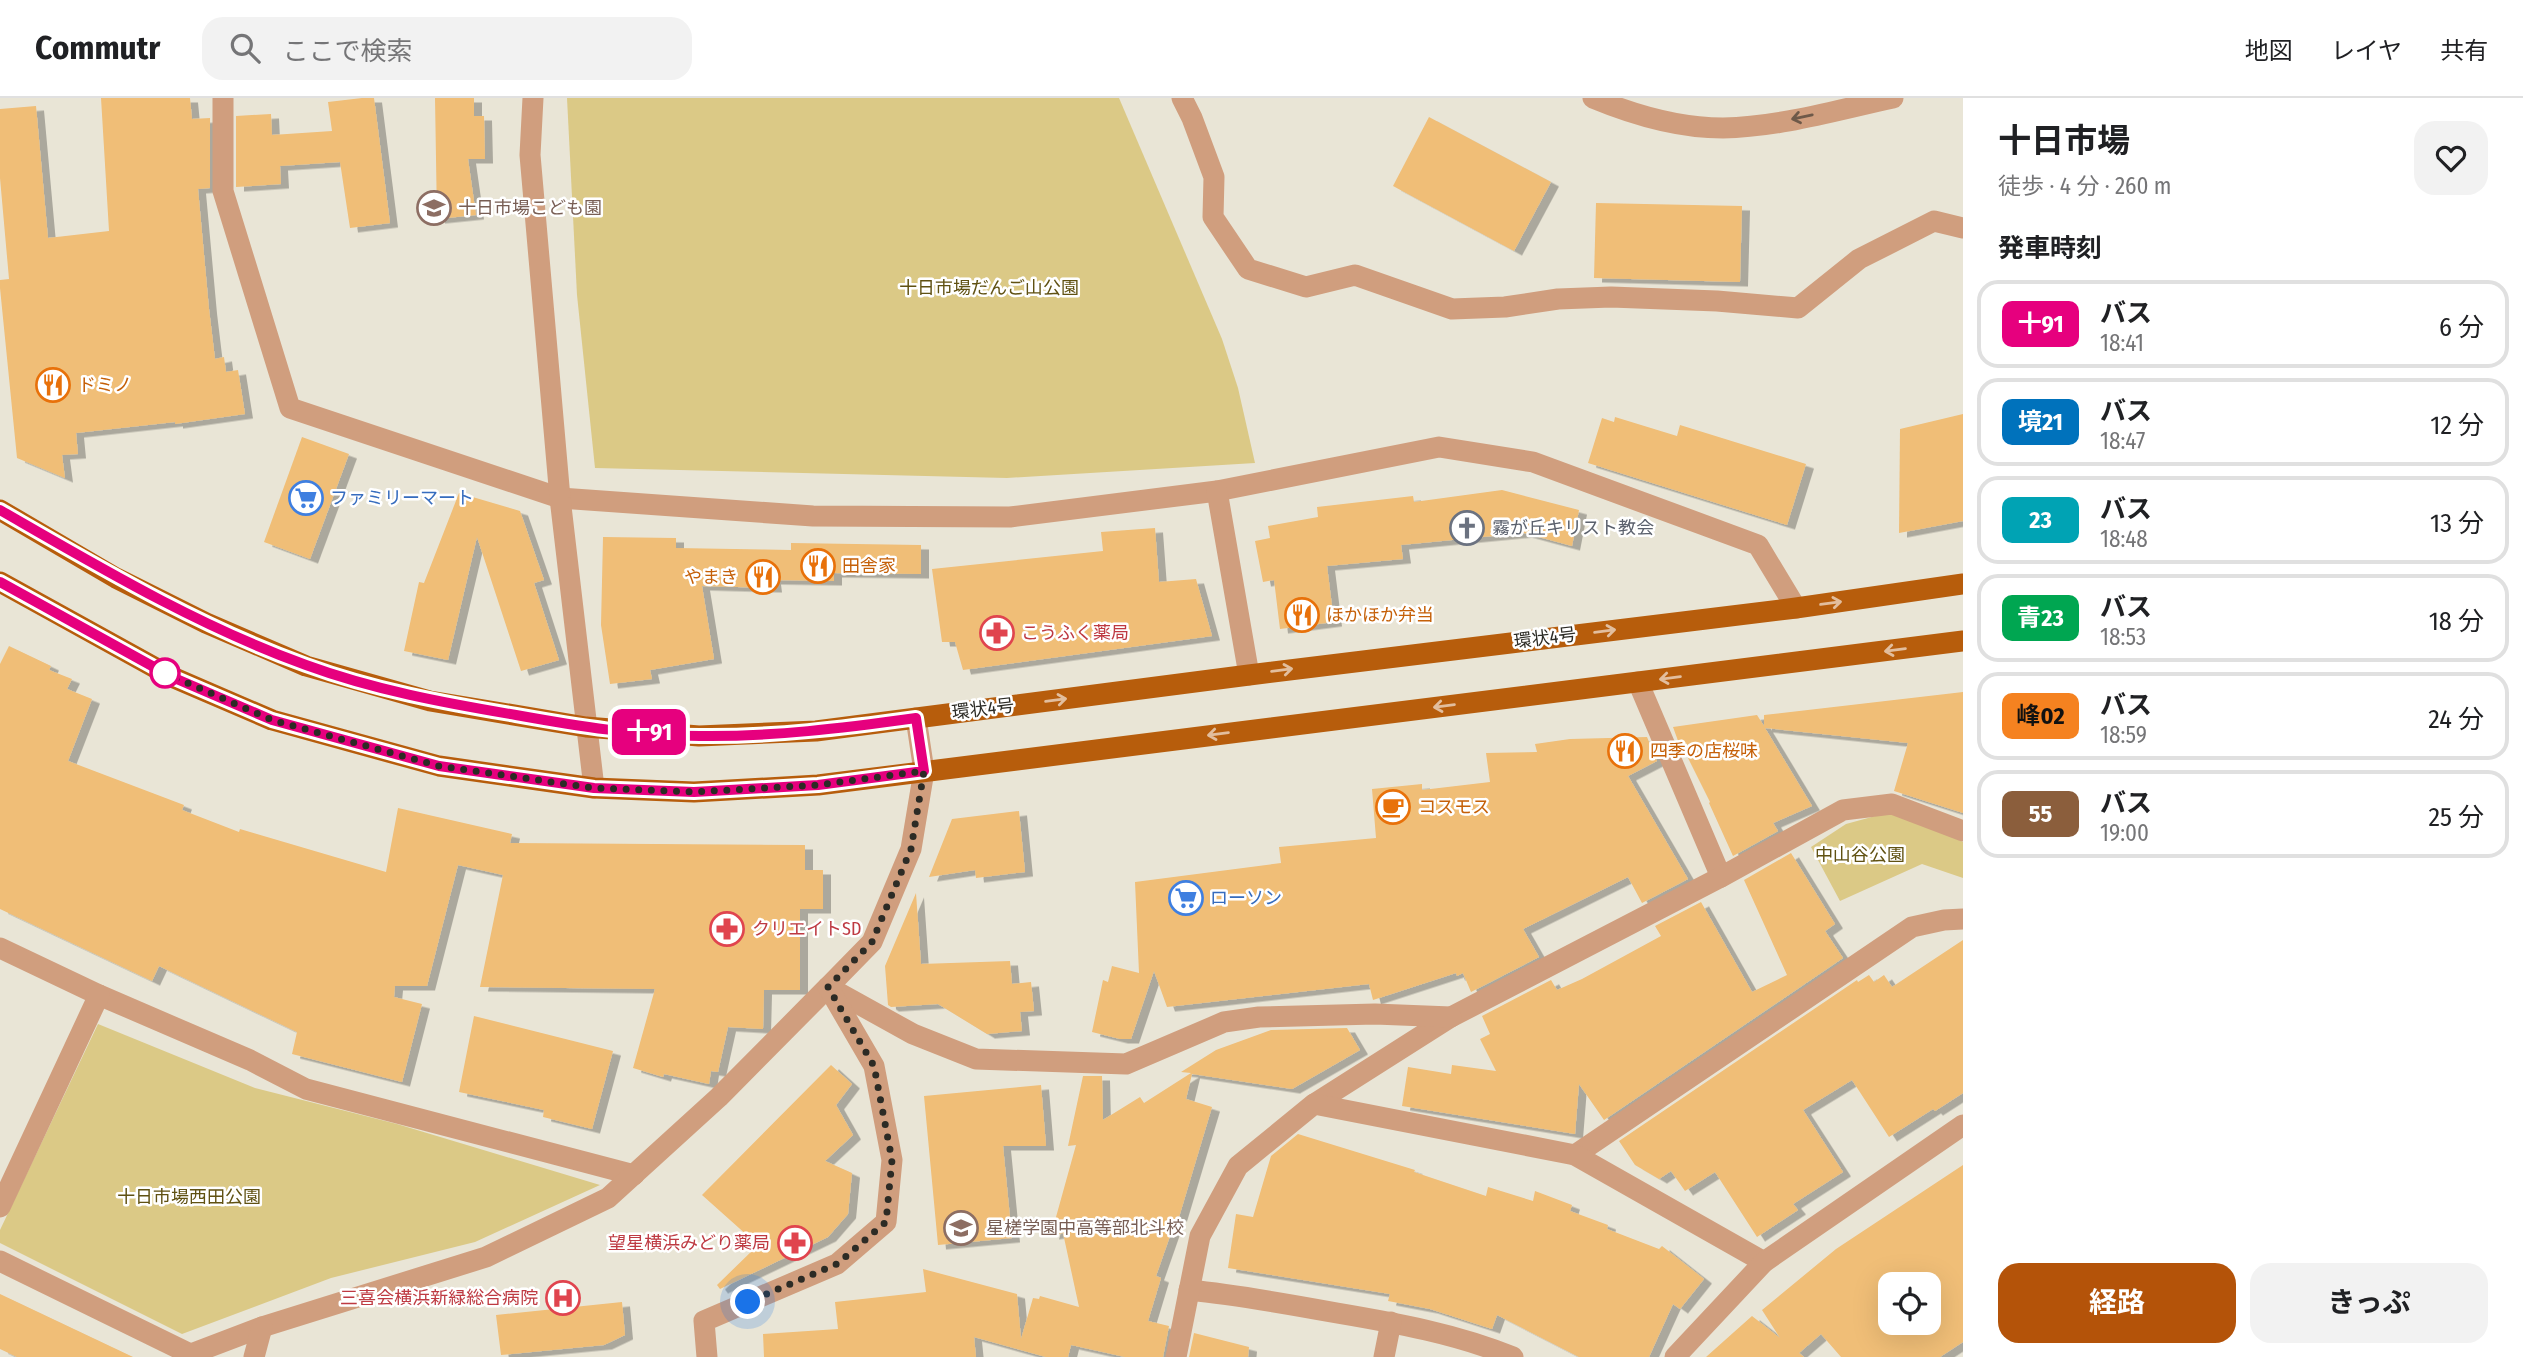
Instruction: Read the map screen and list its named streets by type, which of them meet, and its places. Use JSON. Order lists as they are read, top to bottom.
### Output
{
  "streets": {
    "main road": ["環状4号"]
  },
  "parks": ["十日市場だんご山公園", "中山谷公園", "十日市場西田公園"],
  "places": {
    "school or university": ["十日市場こども園", "星槎学園中高等部北斗校"],
    "restaurant": [
      "ドミノ",
      "田舎家",
      "やまき",
      "ほかほか弁当",
      "四季の店桜味"
    ],
    "supermarket": ["ファミリーマート", "ローソン"],
    "church": ["霧が丘キリスト教会"],
    "pharmacy": ["こうふく薬局", "クリエイトSD", "望星横浜みどり薬局"],
    "cafe": ["コスモス"],
    "hospital": ["三喜会横浜新緑総合病院"]
  },
  "lines": ["bus line 十91"],
  "page": {
    "header": "Commutr",
    "search": "ここで検索",
    "nav": ["地図", "レイヤ", "共有"],
    "on_map": "十91",
    "heading": [
      ["十日市場", "徒歩 · 4 分 · 260 m"],
      "発車時刻"
    ],
    "list": [
      {
        "mark": "十91",
        "name": "バス",
        "note": "18:41",
        "value": "6 分"
      },
      {
        "mark": "境21",
        "name": "バス",
        "note": "18:47",
        "value": "12 分"
      },
      {
        "mark": "23",
        "name": "バス",
        "note": "18:48",
        "value": "13 分"
      },
      {
        "mark": "青23",
        "name": "バス",
        "note": "18:53",
        "value": "18 分"
      },
      {
        "mark": "峰02",
        "name": "バス",
        "note": "18:59",
        "value": "24 分"
      },
      {
        "mark": "55",
        "name": "バス",
        "note": "19:00",
        "value": "25 分"
      }
    ],
    "buttons": ["経路", "きっぷ"]
  }
}
